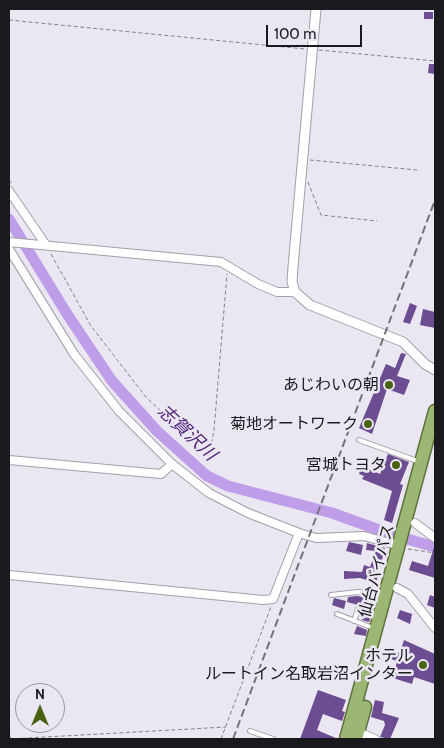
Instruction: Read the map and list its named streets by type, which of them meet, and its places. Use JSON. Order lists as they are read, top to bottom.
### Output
{
  "streets": {
    "highway": ["仙台バイパス"]
  },
  "water": ["志賀沢川"],
  "places": [
    "あじわいの朝",
    "菊地オートワーク",
    "宮城トヨタ",
    "ホテル ルートイン名取岩沼インター"
  ],
  "scale_bar": "100 m",
  "north": "top"
}
